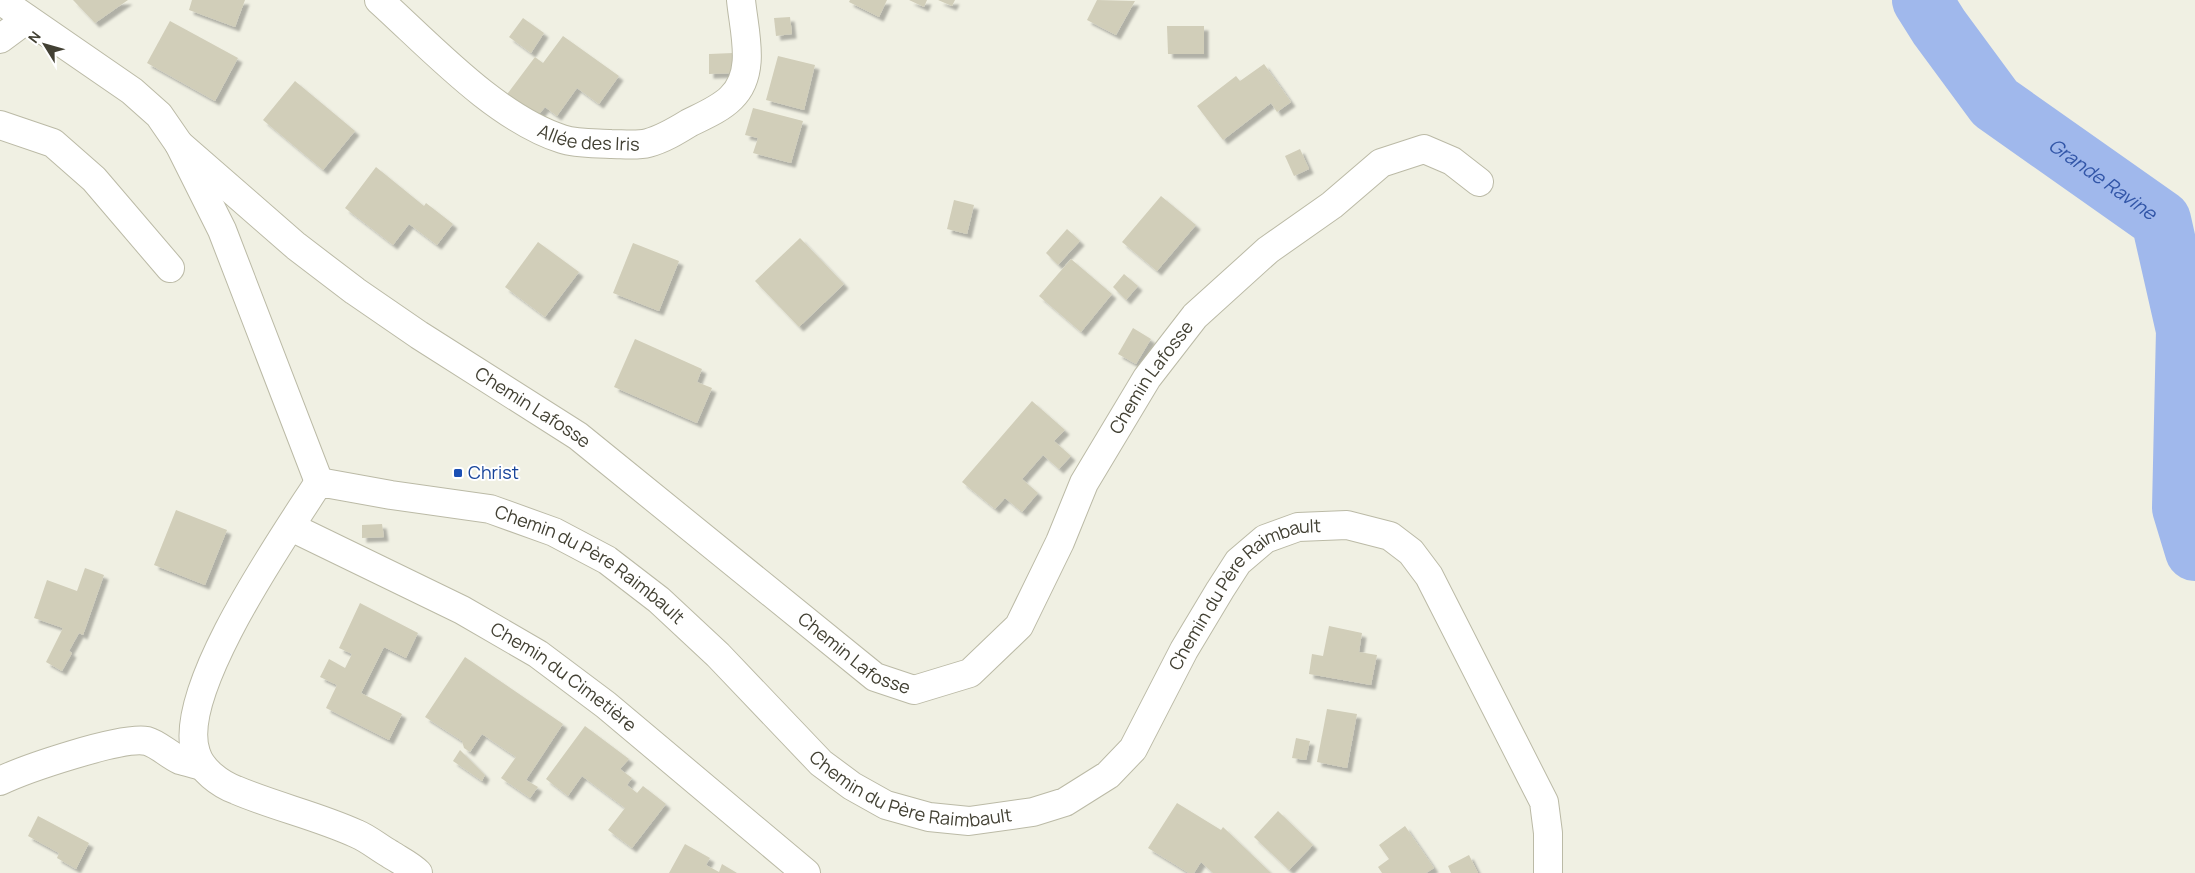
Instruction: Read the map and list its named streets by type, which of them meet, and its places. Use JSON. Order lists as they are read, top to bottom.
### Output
{
  "streets": {
    "street": [
      "Allée des Iris",
      "Chemin Lafosse",
      "Chemin du Père Raimbault",
      "Chemin du Cimetière"
    ]
  },
  "water": ["Grande Ravine"],
  "places": {
    "transit": ["Christ"]
  },
  "north": "top left"
}
